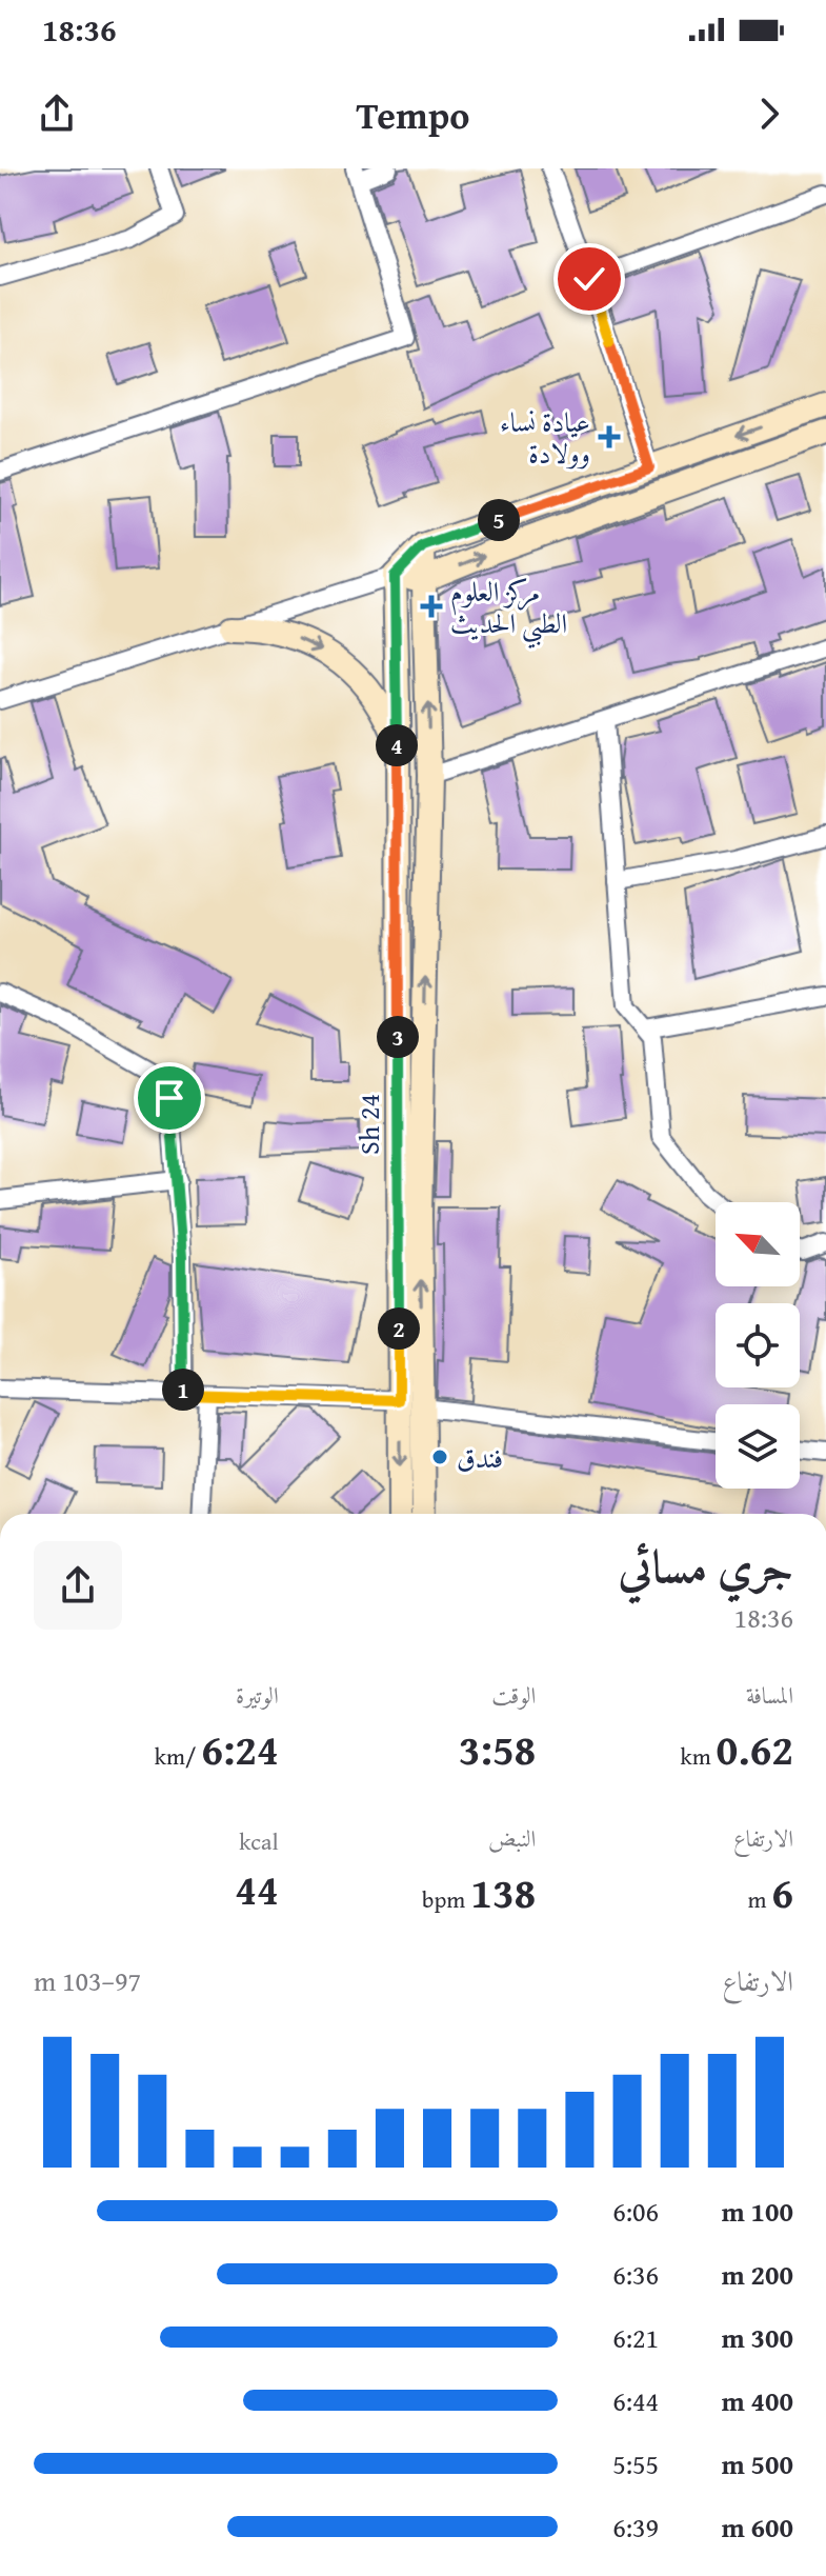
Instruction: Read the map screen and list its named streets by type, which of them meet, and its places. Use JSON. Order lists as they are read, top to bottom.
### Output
{
  "streets": {
    "street": ["Sh 24"]
  },
  "places": {
    "health": ["عيادة نساء وولادة", "مركز العلوم الطبي الحديث"],
    "other": ["فندق"]
  },
  "north": "top left",
  "page": {
    "status": "18:36",
    "header": "Tempo",
    "pins": [
      "5",
      "4",
      "3",
      "2",
      "1"
    ],
    "heading": ["جري مسائي", "18:36"],
    "stats": [
      ["المسافة", "0.62 km"],
      ["الوقت", "3:58"],
      ["الوتيرة", "6:24 /km"],
      ["الارتفاع", "6 m"],
      ["النبض", "138 bpm"],
      ["kcal", "44"]
    ],
    "chart": ["الارتفاع", "97–103 m"],
    "list": [
      {
        "name": "100 m",
        "note": "6:06"
      },
      {
        "name": "200 m",
        "note": "6:36"
      },
      {
        "name": "300 m",
        "note": "6:21"
      },
      {
        "name": "400 m",
        "note": "6:44"
      },
      {
        "name": "500 m",
        "note": "5:55"
      },
      {
        "name": "600 m",
        "note": "6:39"
      }
    ]
  }
}
